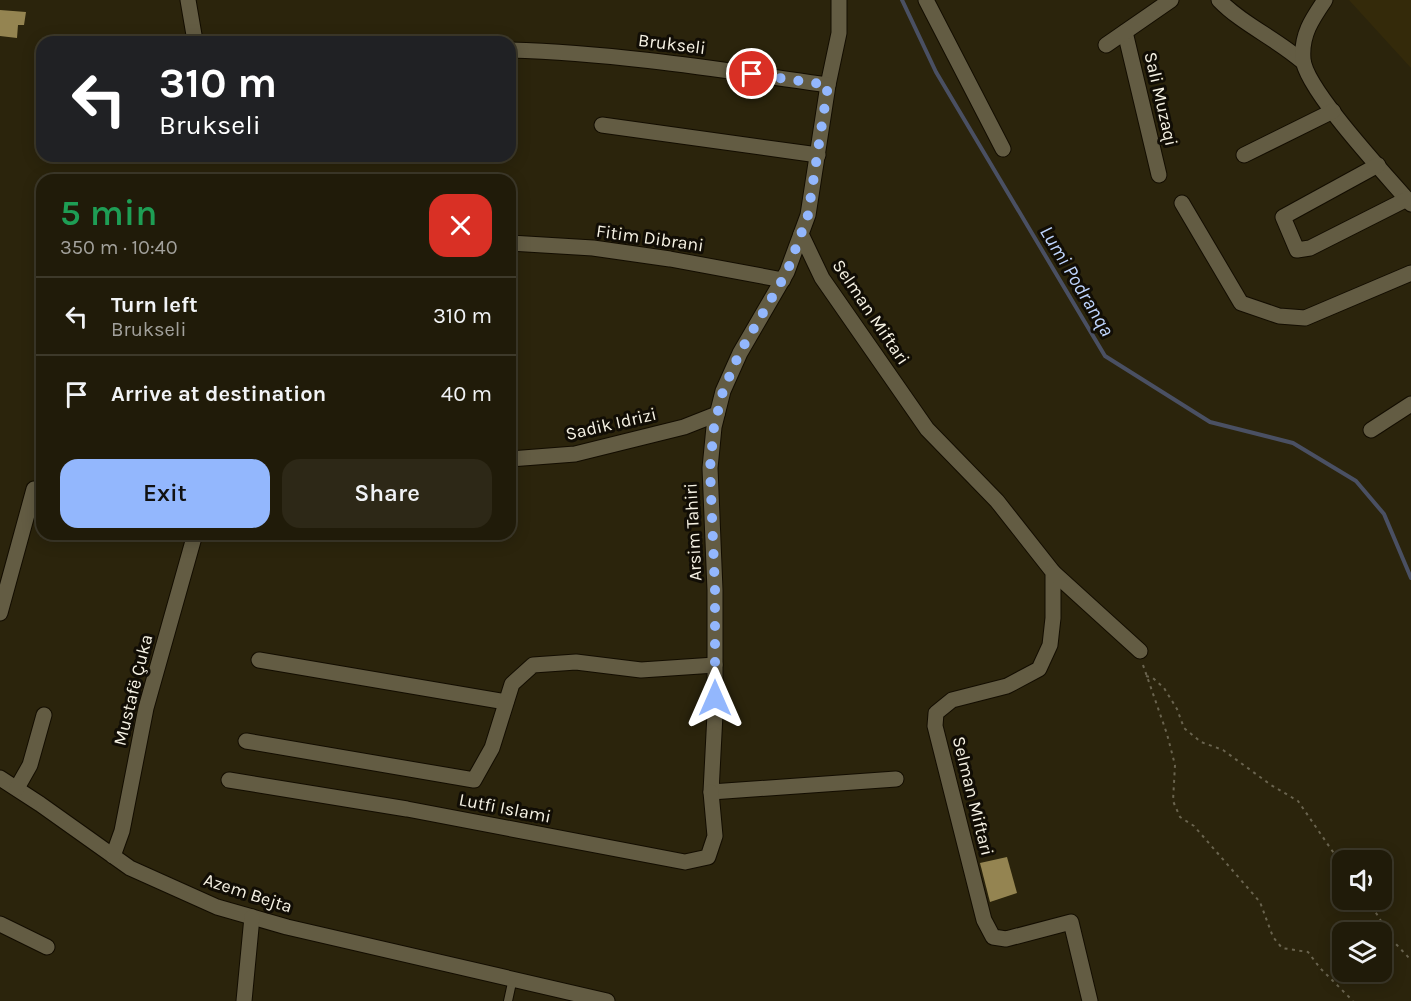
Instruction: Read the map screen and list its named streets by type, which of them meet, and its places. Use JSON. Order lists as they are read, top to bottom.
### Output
{
  "streets": {
    "street": [
      "Brukseli",
      "Sali Muzaqi",
      "Fitim Dibrani",
      "Selman Miftari",
      "Sadik Idrizi",
      "Arsim Tahiri",
      "Mustafë Çuka",
      "Lutfi Islami",
      "Azem Bejta"
    ]
  },
  "crossings": [
    ["Brukseli", "Arsim Tahiri"],
    ["Fitim Dibrani", "Arsim Tahiri"],
    ["Selman Miftari", "Arsim Tahiri"],
    ["Sadik Idrizi", "Arsim Tahiri"],
    ["Arsim Tahiri", "Lutfi Islami"],
    ["Mustafë Çuka", "Azem Bejta"]
  ],
  "water": ["Lumi Podranqa"],
  "page": {
    "turn": ["310 m", "Brukseli"],
    "heading": ["5 min", "350 m · 10:40"],
    "list": [
      {
        "name": "Turn left",
        "note": "Brukseli",
        "value": "310 m"
      },
      {
        "name": "Arrive at destination",
        "value": "40 m"
      }
    ],
    "buttons": ["Exit", "Share"]
  }
}
